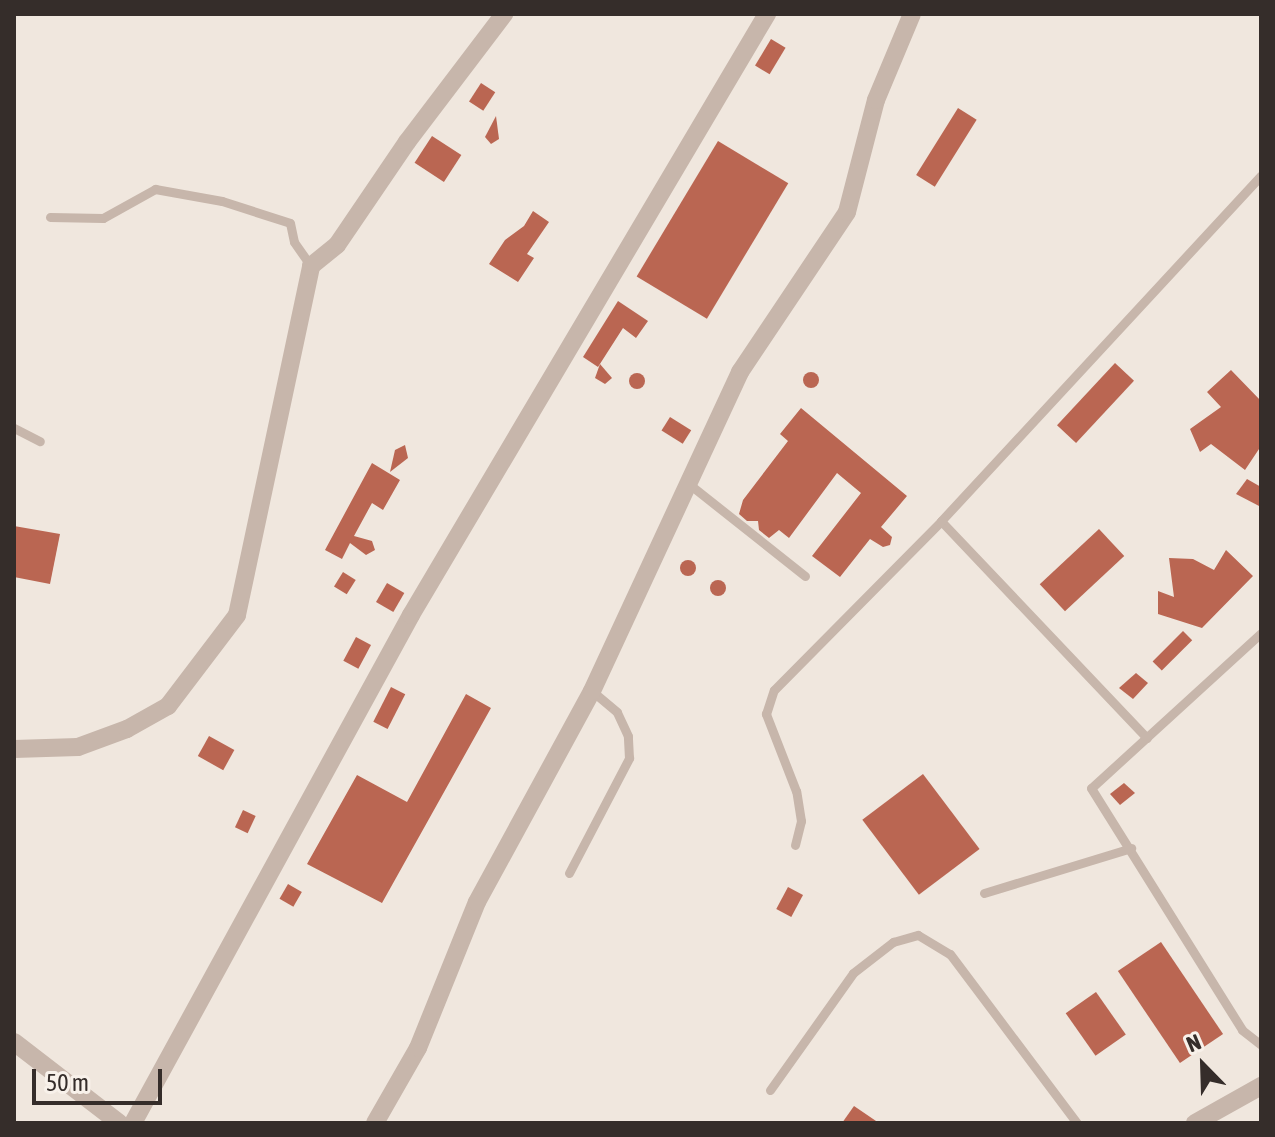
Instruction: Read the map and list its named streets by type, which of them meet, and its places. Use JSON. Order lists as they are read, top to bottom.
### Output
{
  "scale_bar": "50 m",
  "north": "top left"
}
